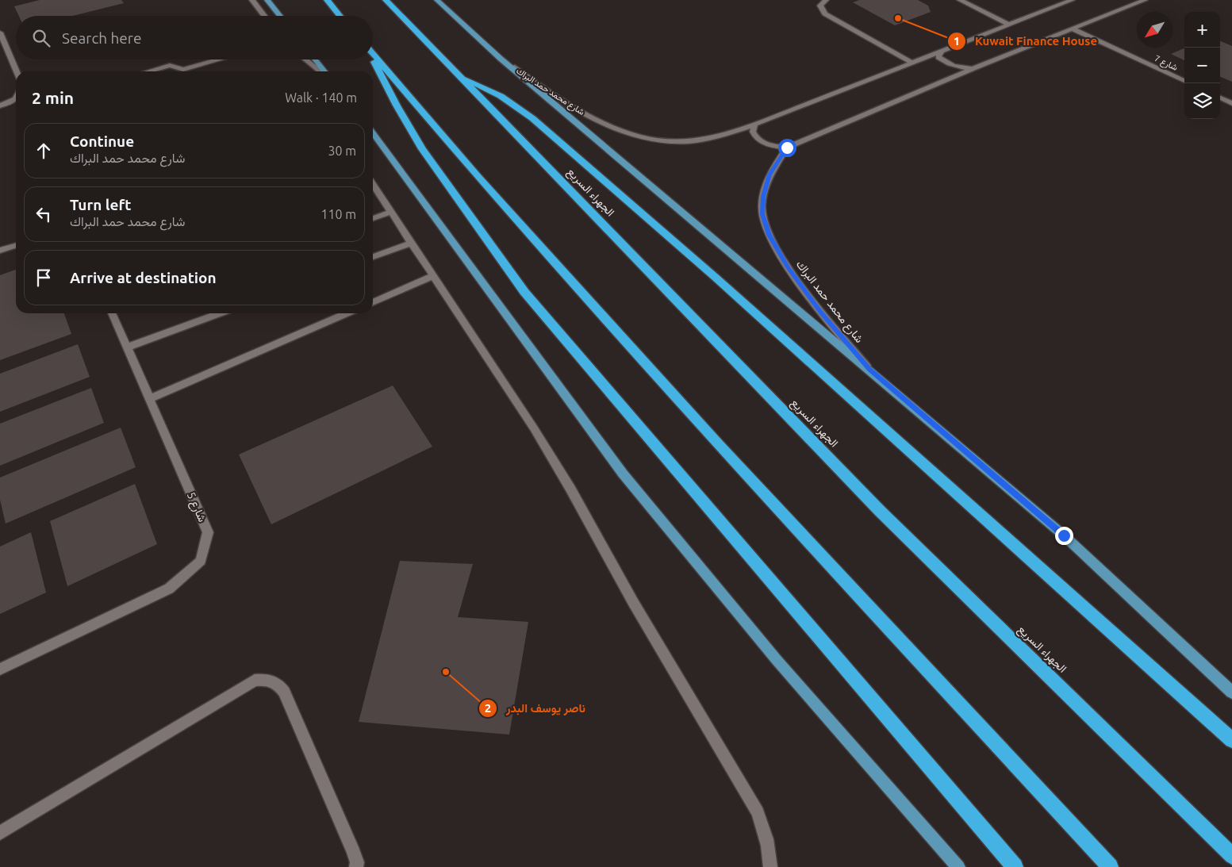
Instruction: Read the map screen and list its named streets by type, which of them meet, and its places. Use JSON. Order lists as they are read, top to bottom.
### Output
{
  "streets": {
    "highway": ["الجهراء السريع"],
    "street": ["شارع 7", "شارع محمد حمد البراك", "شارع 5"]
  },
  "places": ["Kuwait Finance House", "ناصر يوسف البدر"],
  "north": "bottom left",
  "page": {
    "map_buttons": ["+", "−"],
    "search": "Search here",
    "heading": ["2 min", "Walk · 140 m"],
    "list": [
      ["Continue", "شارع محمد حمد البراك", "30 m"],
      ["Turn left", "شارع محمد حمد البراك", "110 m"],
      "Arrive at destination"
    ]
  }
}
